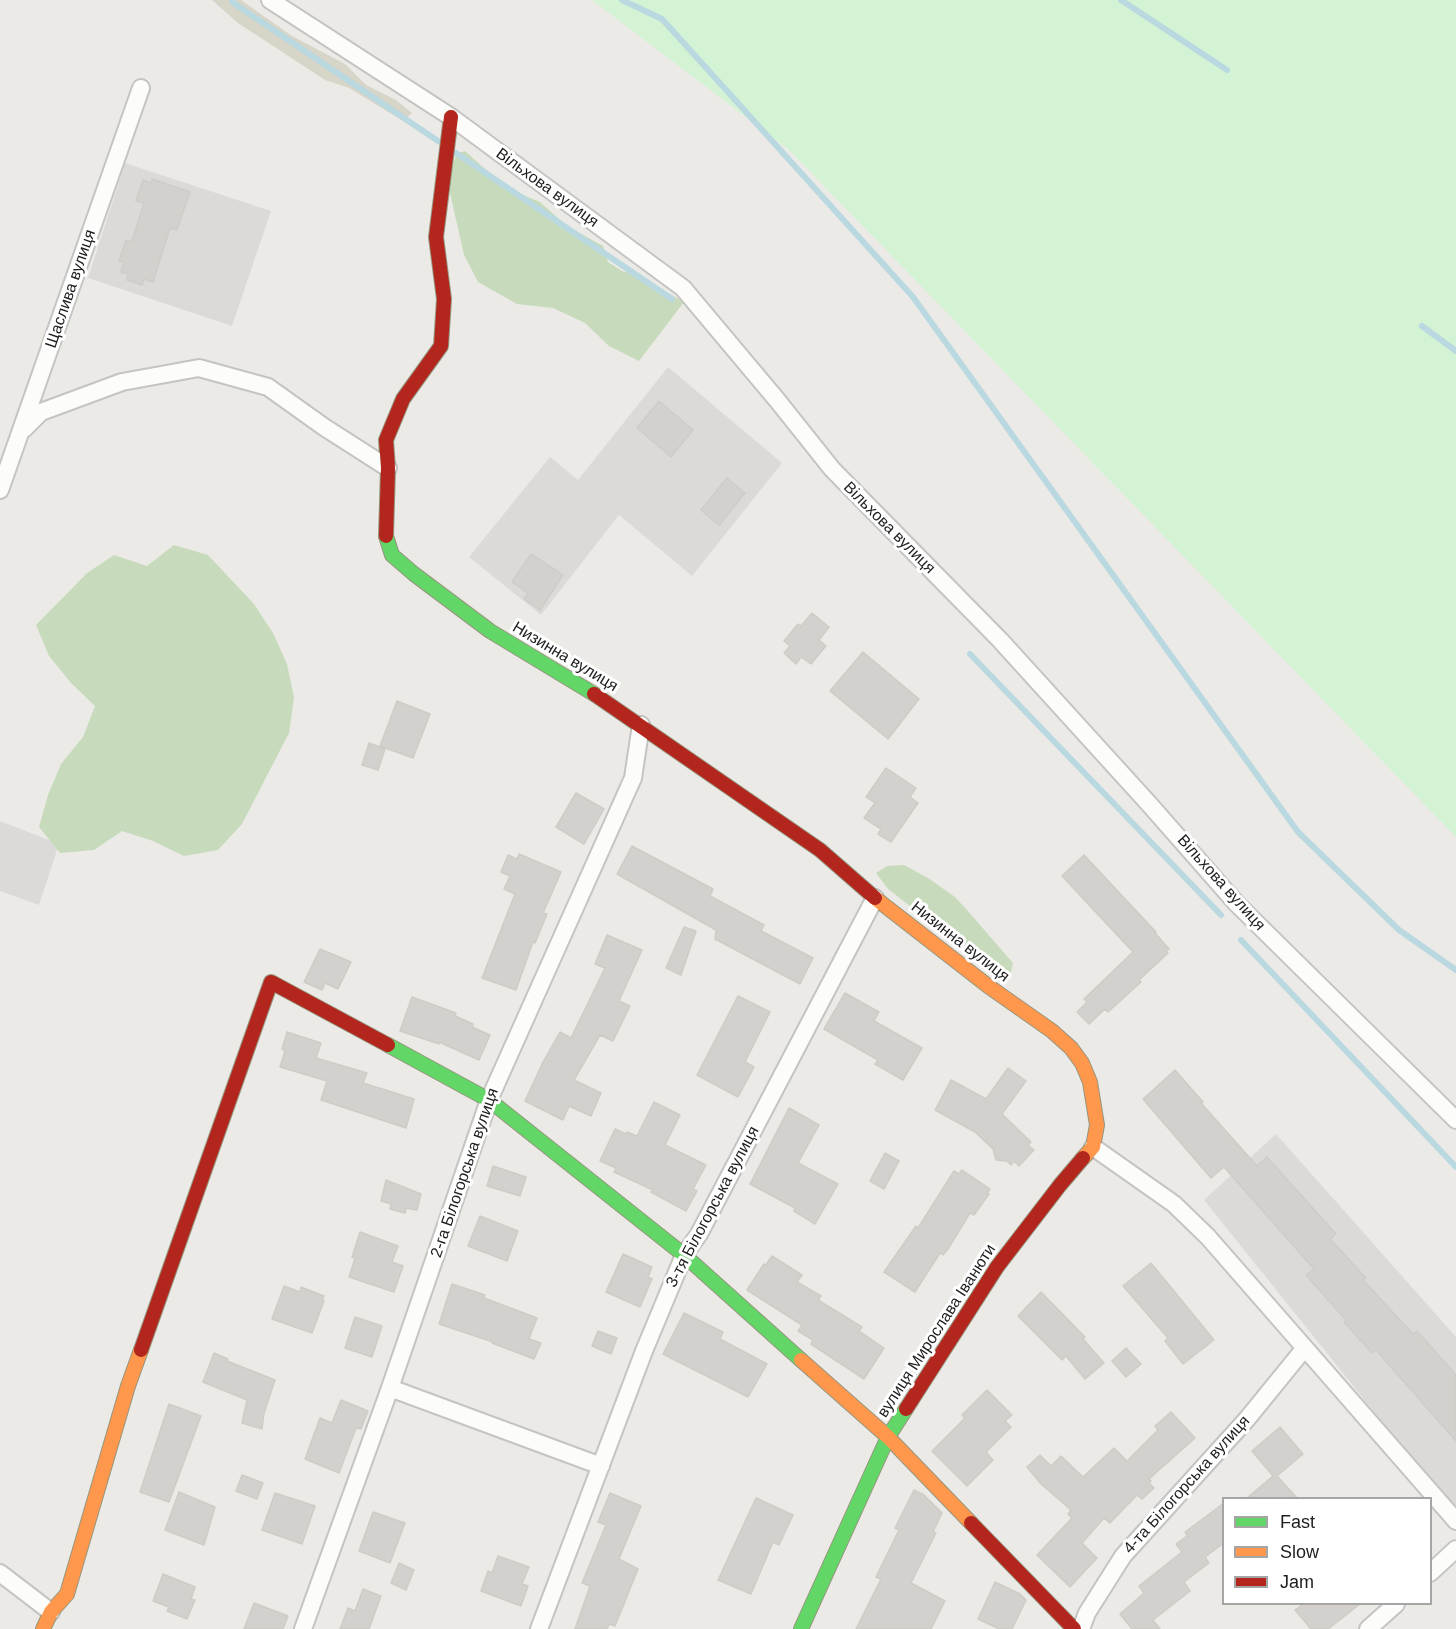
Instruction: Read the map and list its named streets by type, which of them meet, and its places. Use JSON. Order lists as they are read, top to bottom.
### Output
{
  "streets": {
    "street": [
      "Вільхова вулиця",
      "Щаслива вулиця",
      "Низинна вулиця",
      "2-га Білогорська вулиця",
      "3-тя Білогорська вулиця",
      "вулиця Мирослава Іванюти",
      "4-та Білогорська вулиця"
    ]
  },
  "crossings": [
    ["Вільхова вулиця", "Низинна вулиця"],
    ["Низинна вулиця", "2-га Білогорська вулиця"],
    ["Низинна вулиця", "3-тя Білогорська вулиця"],
    ["Низинна вулиця", "вулиця Мирослава Іванюти"]
  ],
  "legend": ["Fast", "Slow", "Jam"]
}
